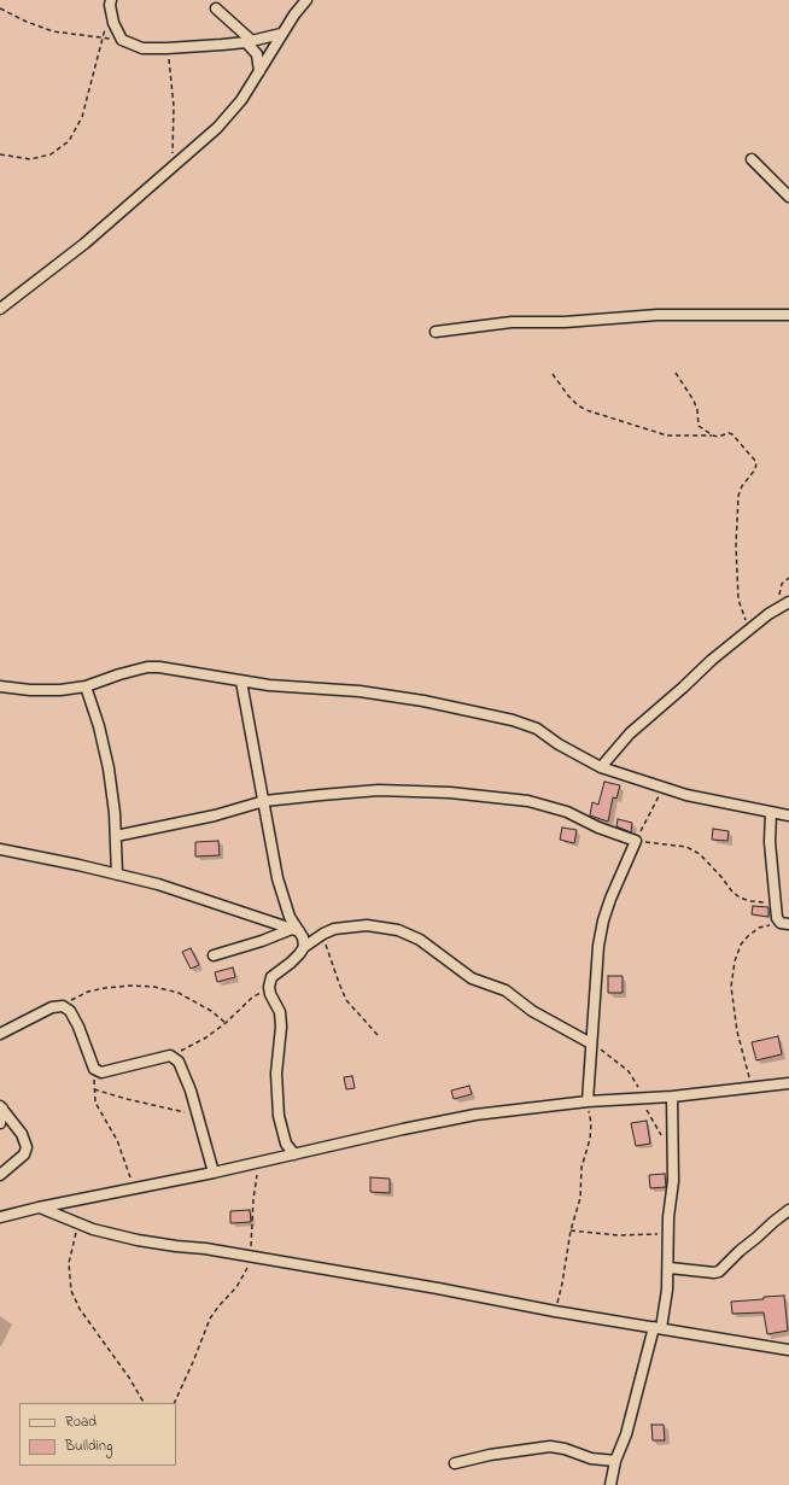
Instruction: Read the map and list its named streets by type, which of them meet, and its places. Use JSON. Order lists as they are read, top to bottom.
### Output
{
  "legend": ["Road", "Building"]
}
